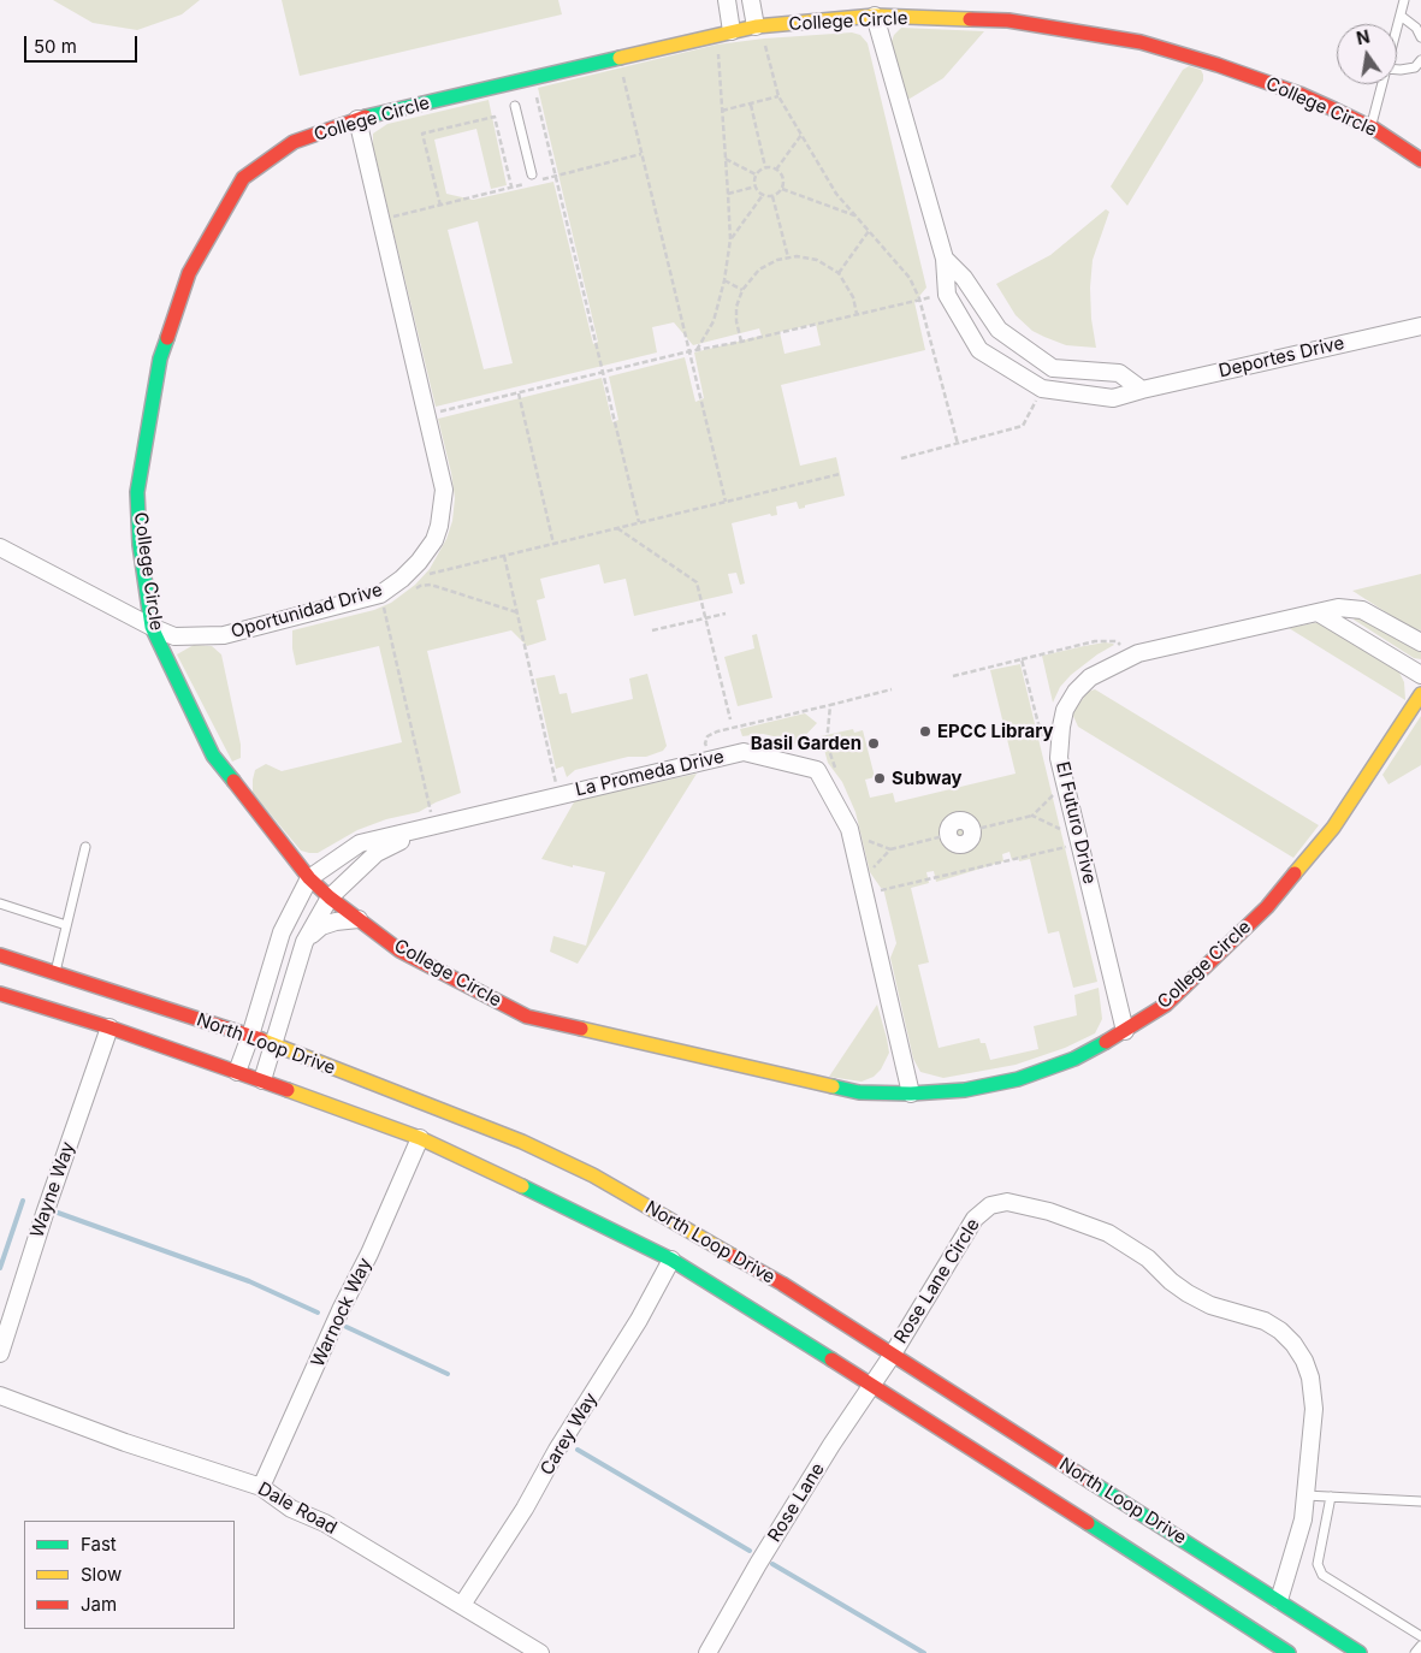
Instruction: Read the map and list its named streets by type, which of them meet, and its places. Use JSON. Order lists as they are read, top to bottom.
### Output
{
  "streets": {
    "street": [
      "College Circle",
      "Deportes Drive",
      "Oportunidad Drive",
      "La Promeda Drive",
      "El Futuro Drive",
      "North Loop Drive",
      "Wayne Way",
      "Rose Lane Circle",
      "Warnock Way",
      "Carey Way",
      "Rose Lane",
      "Dale Road"
    ]
  },
  "crossings": [
    ["College Circle", "Deportes Drive"],
    ["College Circle", "Oportunidad Drive"],
    ["College Circle", "La Promeda Drive"],
    ["College Circle", "El Futuro Drive"],
    ["North Loop Drive", "Wayne Way"],
    ["North Loop Drive", "Rose Lane Circle"],
    ["North Loop Drive", "Warnock Way"],
    ["North Loop Drive", "Carey Way"],
    ["North Loop Drive", "Rose Lane"],
    ["Rose Lane Circle", "Rose Lane"],
    ["Warnock Way", "Dale Road"],
    ["Carey Way", "Dale Road"]
  ],
  "places": ["EPCC Library", "Basil Garden", "Subway"],
  "legend": ["Fast", "Slow", "Jam"],
  "scale_bar": "50 m",
  "north": "top"
}
